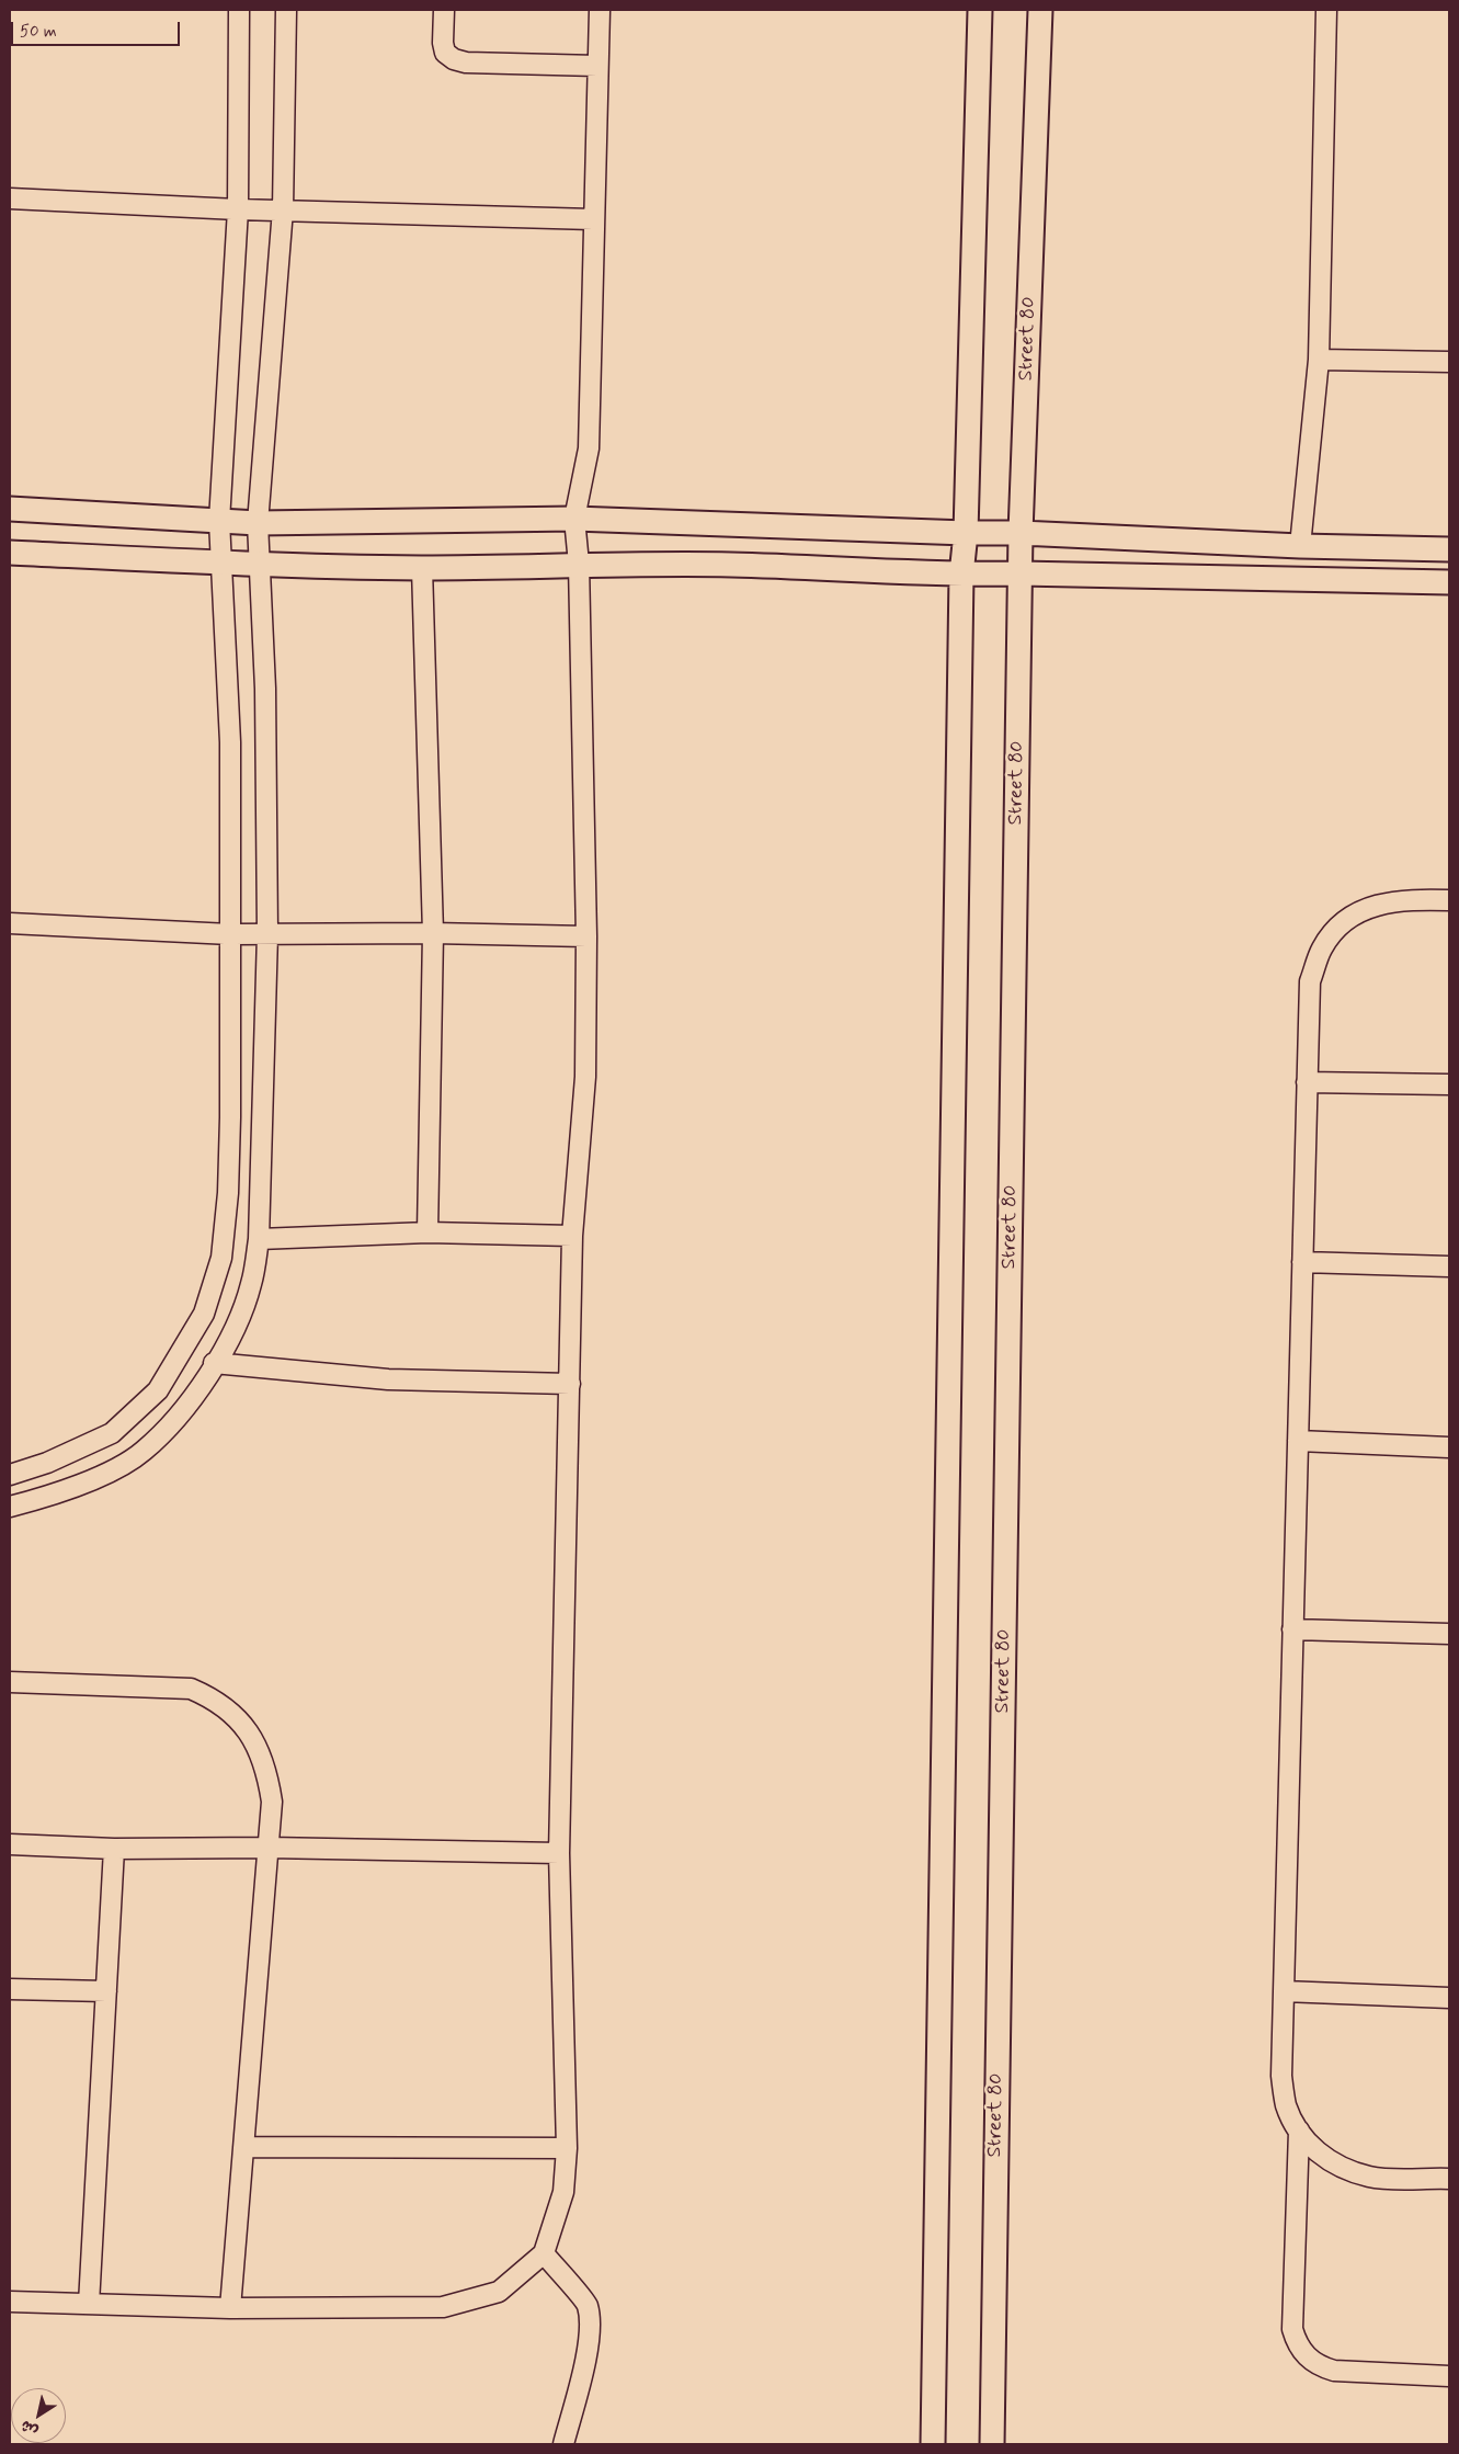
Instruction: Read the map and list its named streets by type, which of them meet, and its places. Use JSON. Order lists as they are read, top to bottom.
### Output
{
  "streets": {
    "street": ["Street 80"]
  },
  "scale_bar": "50 m",
  "north": "bottom left"
}
